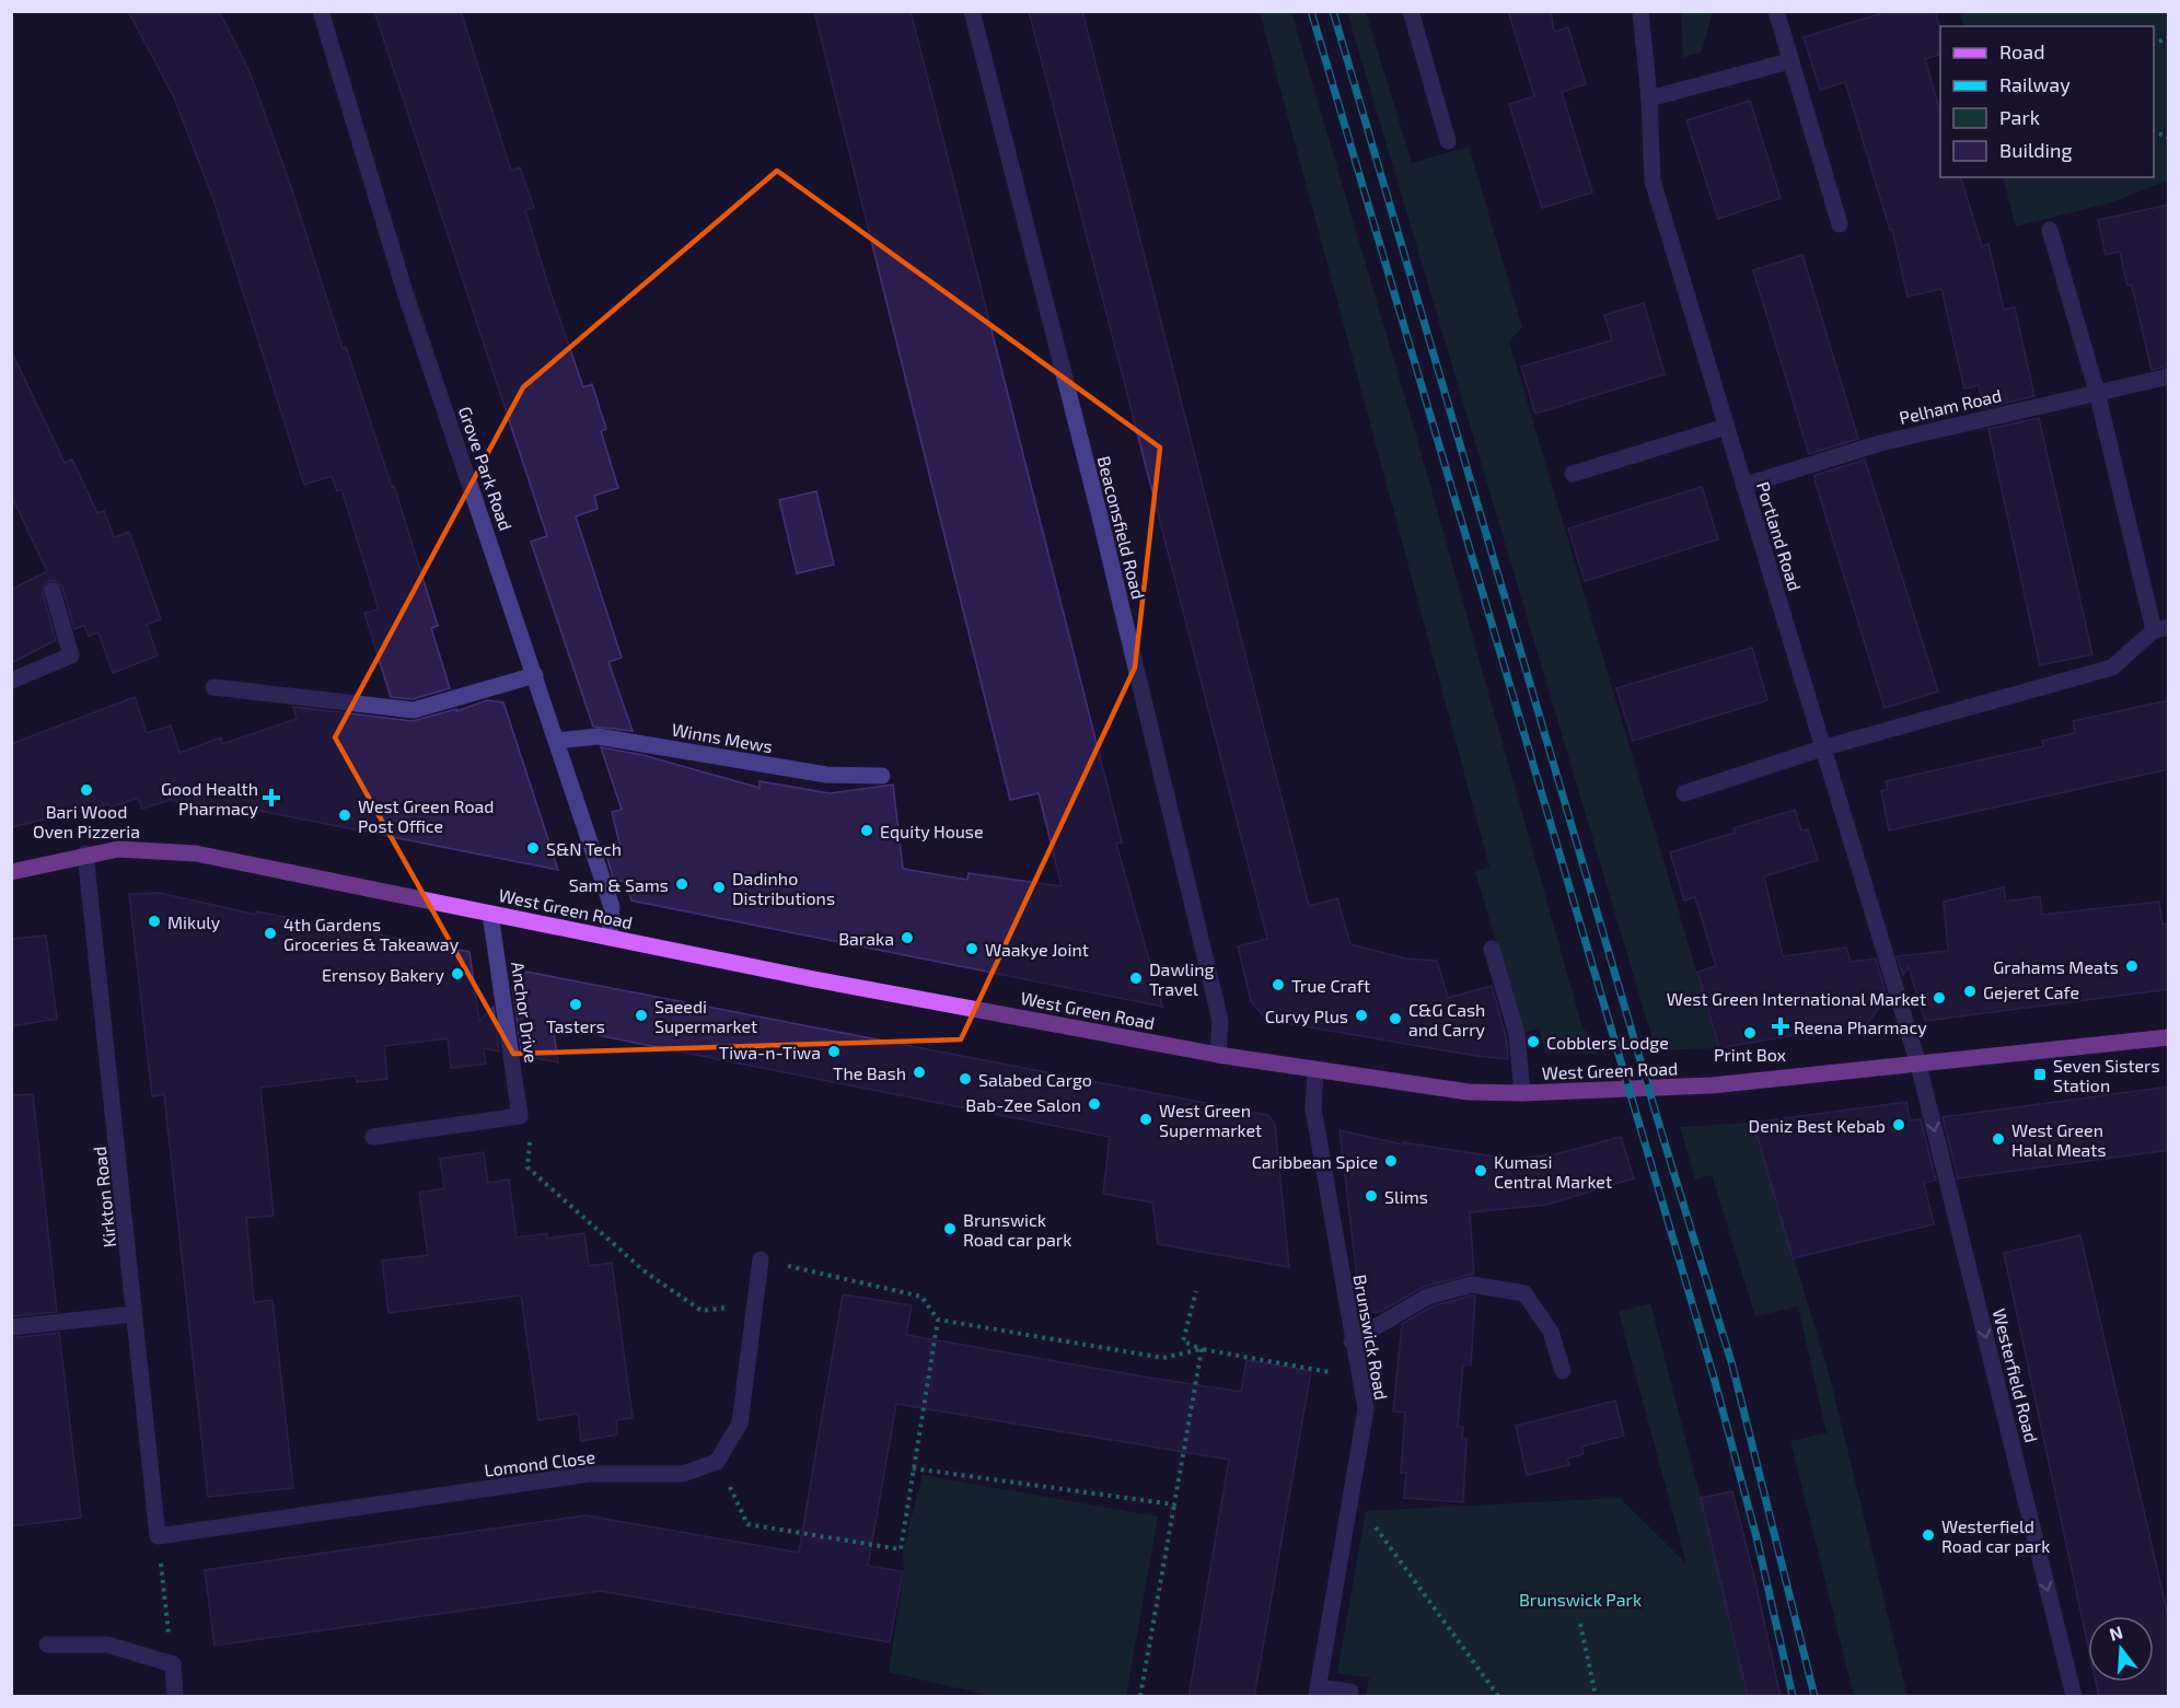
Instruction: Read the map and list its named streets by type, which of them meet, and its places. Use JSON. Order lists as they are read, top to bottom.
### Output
{
  "streets": {
    "main road": ["West Green Road"],
    "street": [
      "Pelham Road",
      "Grove Park Road",
      "Beaconsfield Road",
      "Portland Road",
      "Winns Mews",
      "Anchor Drive",
      "Kirkton Road",
      "Brunswick Road",
      "Westerfield Road",
      "Lomond Close"
    ]
  },
  "crossings": [
    ["Pelham Road", "Portland Road"],
    ["Grove Park Road", "Winns Mews"],
    ["Grove Park Road", "West Green Road"],
    ["Beaconsfield Road", "West Green Road"],
    ["Portland Road", "West Green Road"],
    ["Portland Road", "Westerfield Road"],
    ["West Green Road", "Anchor Drive"],
    ["West Green Road", "Kirkton Road"],
    ["West Green Road", "Brunswick Road"],
    ["West Green Road", "Westerfield Road"],
    ["Kirkton Road", "Lomond Close"]
  ],
  "one_way": ["Westerfield Road"],
  "parks": ["Brunswick Park"],
  "places": {
    "other": [
      "Bari Wood Oven Pizzeria",
      "West Green Road Post Office",
      "Equity House",
      "S&N Tech",
      "Sam & Sams",
      "Dadinho Distributions",
      "Mikuly",
      "4th Gardens Groceries & Takeaway",
      "Baraka",
      "Waakye Joint",
      "Grahams Meats",
      "Erensoy Bakery",
      "Dawling Travel",
      "True Craft",
      "Gejeret Cafe",
      "West Green International Market",
      "Tasters",
      "Saeedi Supermarket",
      "Curvy Plus",
      "C&G Cash and Carry",
      "Print Box",
      "Cobblers Lodge",
      "Tiwa-n-Tiwa",
      "The Bash",
      "Salabed Cargo",
      "Bab-Zee Salon",
      "West Green Supermarket",
      "Deniz Best Kebab",
      "West Green Halal Meats",
      "Caribbean Spice",
      "Kumasi Central Market",
      "Slims",
      "Brunswick Road car park",
      "Westerfield Road car park"
    ],
    "health": ["Good Health Pharmacy", "Reena Pharmacy"],
    "transit": ["Seven Sisters Station"]
  },
  "legend": [
    "Road",
    "Railway",
    "Park",
    "Building"
  ],
  "north": "top"
}
